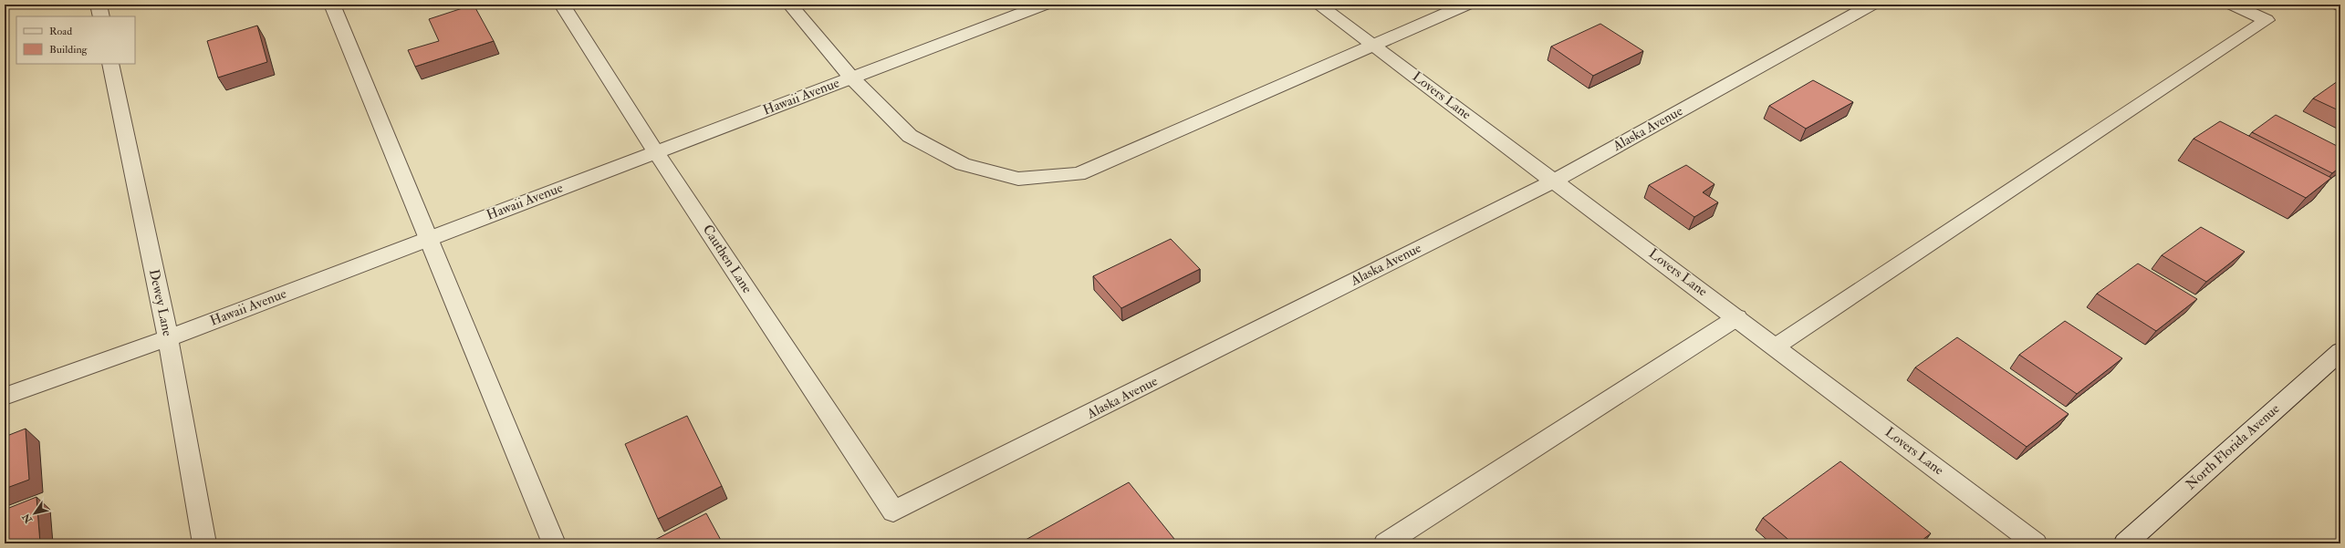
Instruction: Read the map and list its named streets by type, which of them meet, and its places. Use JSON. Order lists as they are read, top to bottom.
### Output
{
  "streets": {
    "street": [
      "Lovers Lane",
      "Hawaii Avenue",
      "Alaska Avenue",
      "Cauthen Lane",
      "Dewey Lane",
      "North Florida Avenue"
    ]
  },
  "crossings": [
    ["Lovers Lane", "Alaska Avenue"],
    ["Hawaii Avenue", "Cauthen Lane"],
    ["Hawaii Avenue", "Dewey Lane"],
    ["Alaska Avenue", "Cauthen Lane"]
  ],
  "legend": ["Road", "Building"],
  "north": "bottom left"
}
